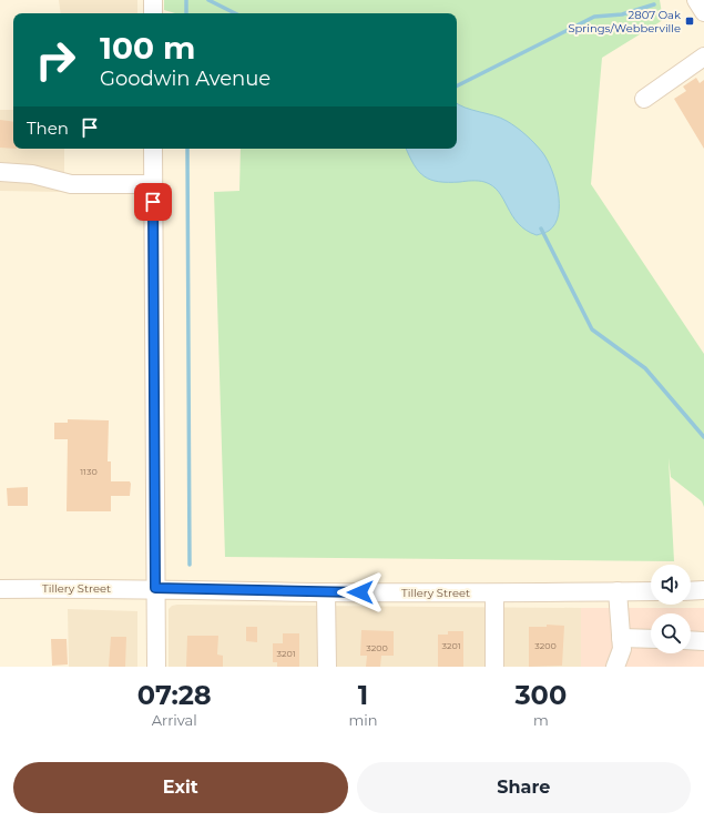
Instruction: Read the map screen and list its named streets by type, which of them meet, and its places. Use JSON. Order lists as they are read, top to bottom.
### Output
{
  "streets": {
    "street": ["Tillery Street"]
  },
  "places": {
    "transit": ["2807 Oak Springs/Webberville"]
  },
  "house_numbers": [
    "1130",
    "3201",
    "3200",
    "3200",
    "3201"
  ],
  "page": {
    "turn": ["100 m", "Goodwin Avenue"],
    "then": "Then",
    "eta": [
      "07:28",
      "Arrival",
      "1",
      "min",
      "300",
      "m"
    ],
    "buttons": ["Exit", "Share"]
  }
}
